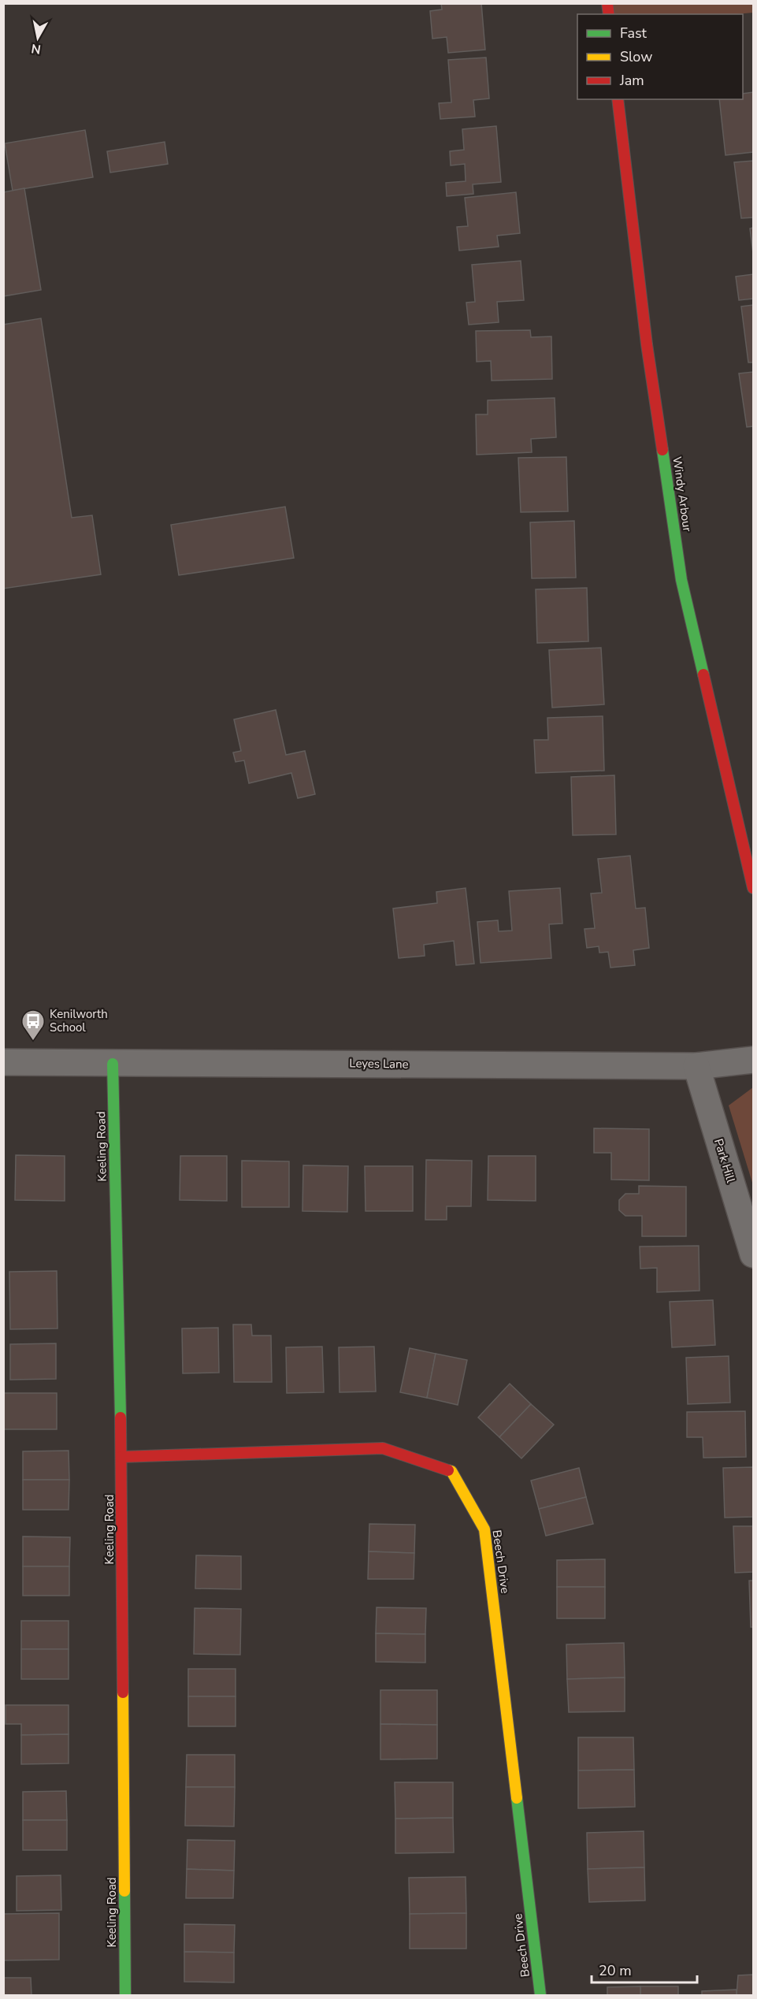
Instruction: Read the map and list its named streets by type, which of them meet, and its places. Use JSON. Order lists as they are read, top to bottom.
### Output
{
  "streets": {
    "street": [
      "Windy Arbour",
      "Leyes Lane",
      "Keeling Road",
      "Park Hill",
      "Beech Drive"
    ]
  },
  "crossings": [
    ["Leyes Lane", "Keeling Road"],
    ["Leyes Lane", "Park Hill"],
    ["Keeling Road", "Beech Drive"]
  ],
  "places": {
    "bus stop": ["Kenilworth School"]
  },
  "legend": ["Fast", "Slow", "Jam"],
  "scale_bar": "20 m",
  "north": "bottom"
}
